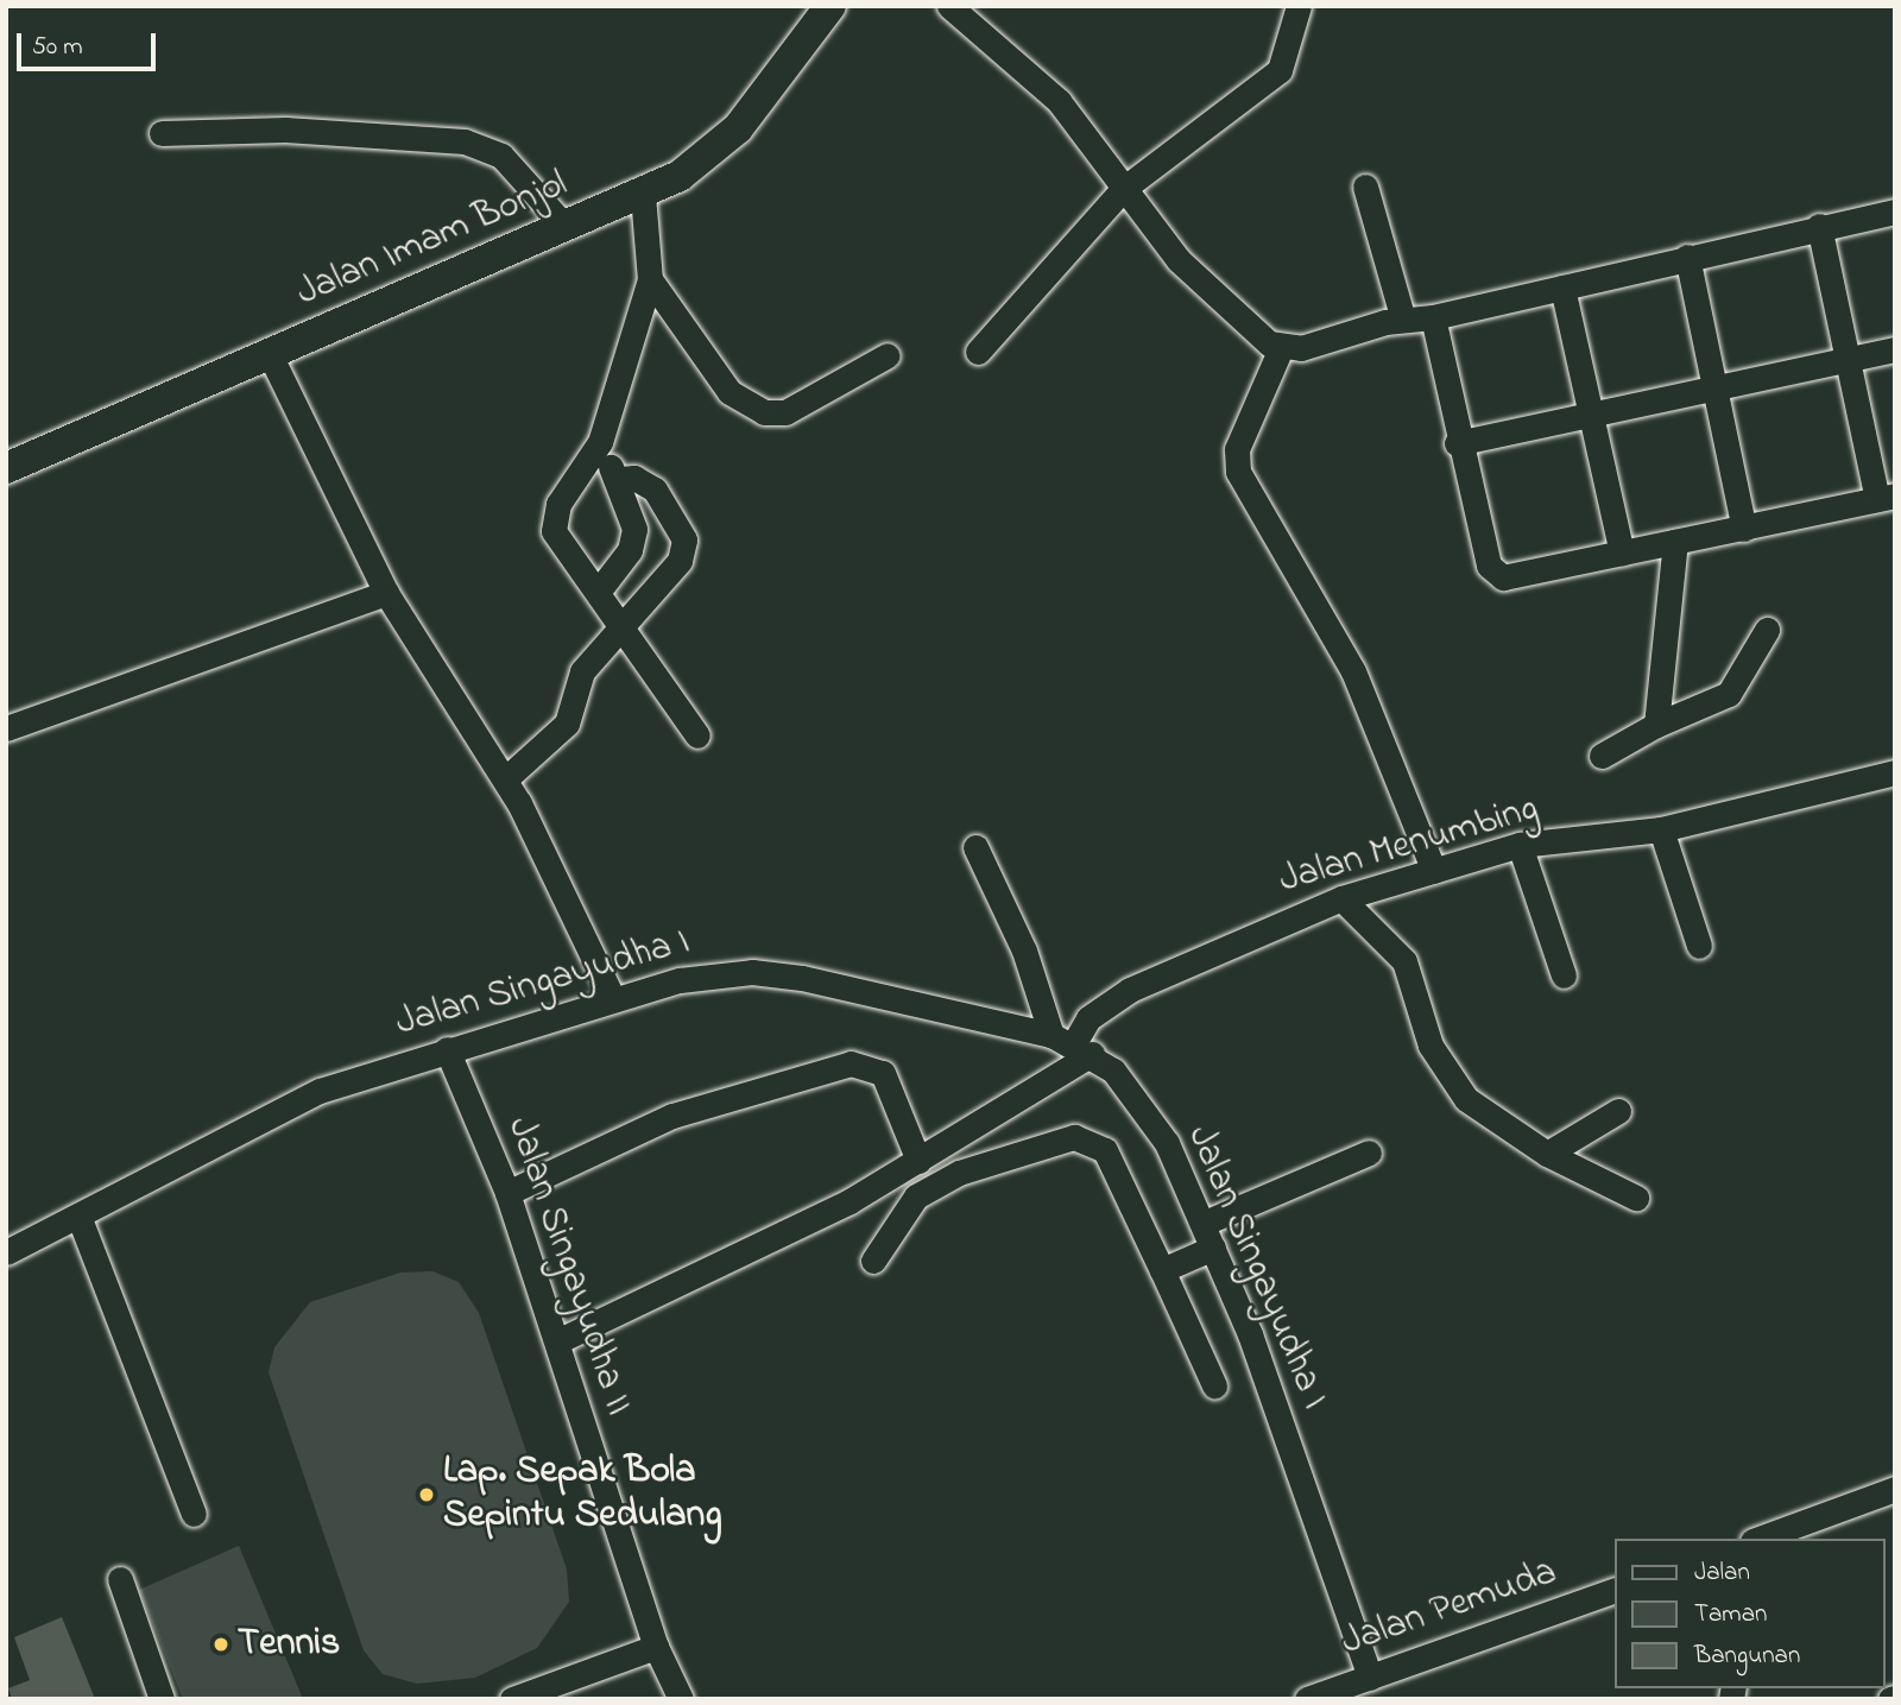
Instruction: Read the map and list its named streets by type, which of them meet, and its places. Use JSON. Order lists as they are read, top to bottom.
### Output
{
  "streets": {
    "main road": ["Jalan Imam Bonjol"],
    "street": [
      "Jalan Menumbing",
      "Jalan Singayudha I",
      "Jalan Singayudha II",
      "Jalan Pemuda"
    ]
  },
  "crossings": [
    ["Jalan Menumbing", "Jalan Singayudha I"],
    ["Jalan Singayudha I", "Jalan Singayudha II"],
    ["Jalan Singayudha I", "Jalan Pemuda"]
  ],
  "places": ["Lap. Sepak Bola Sepintu Sedulang", "Tennis"],
  "legend": ["Jalan", "Taman", "Bangunan"],
  "scale_bar": "50 m"
}
